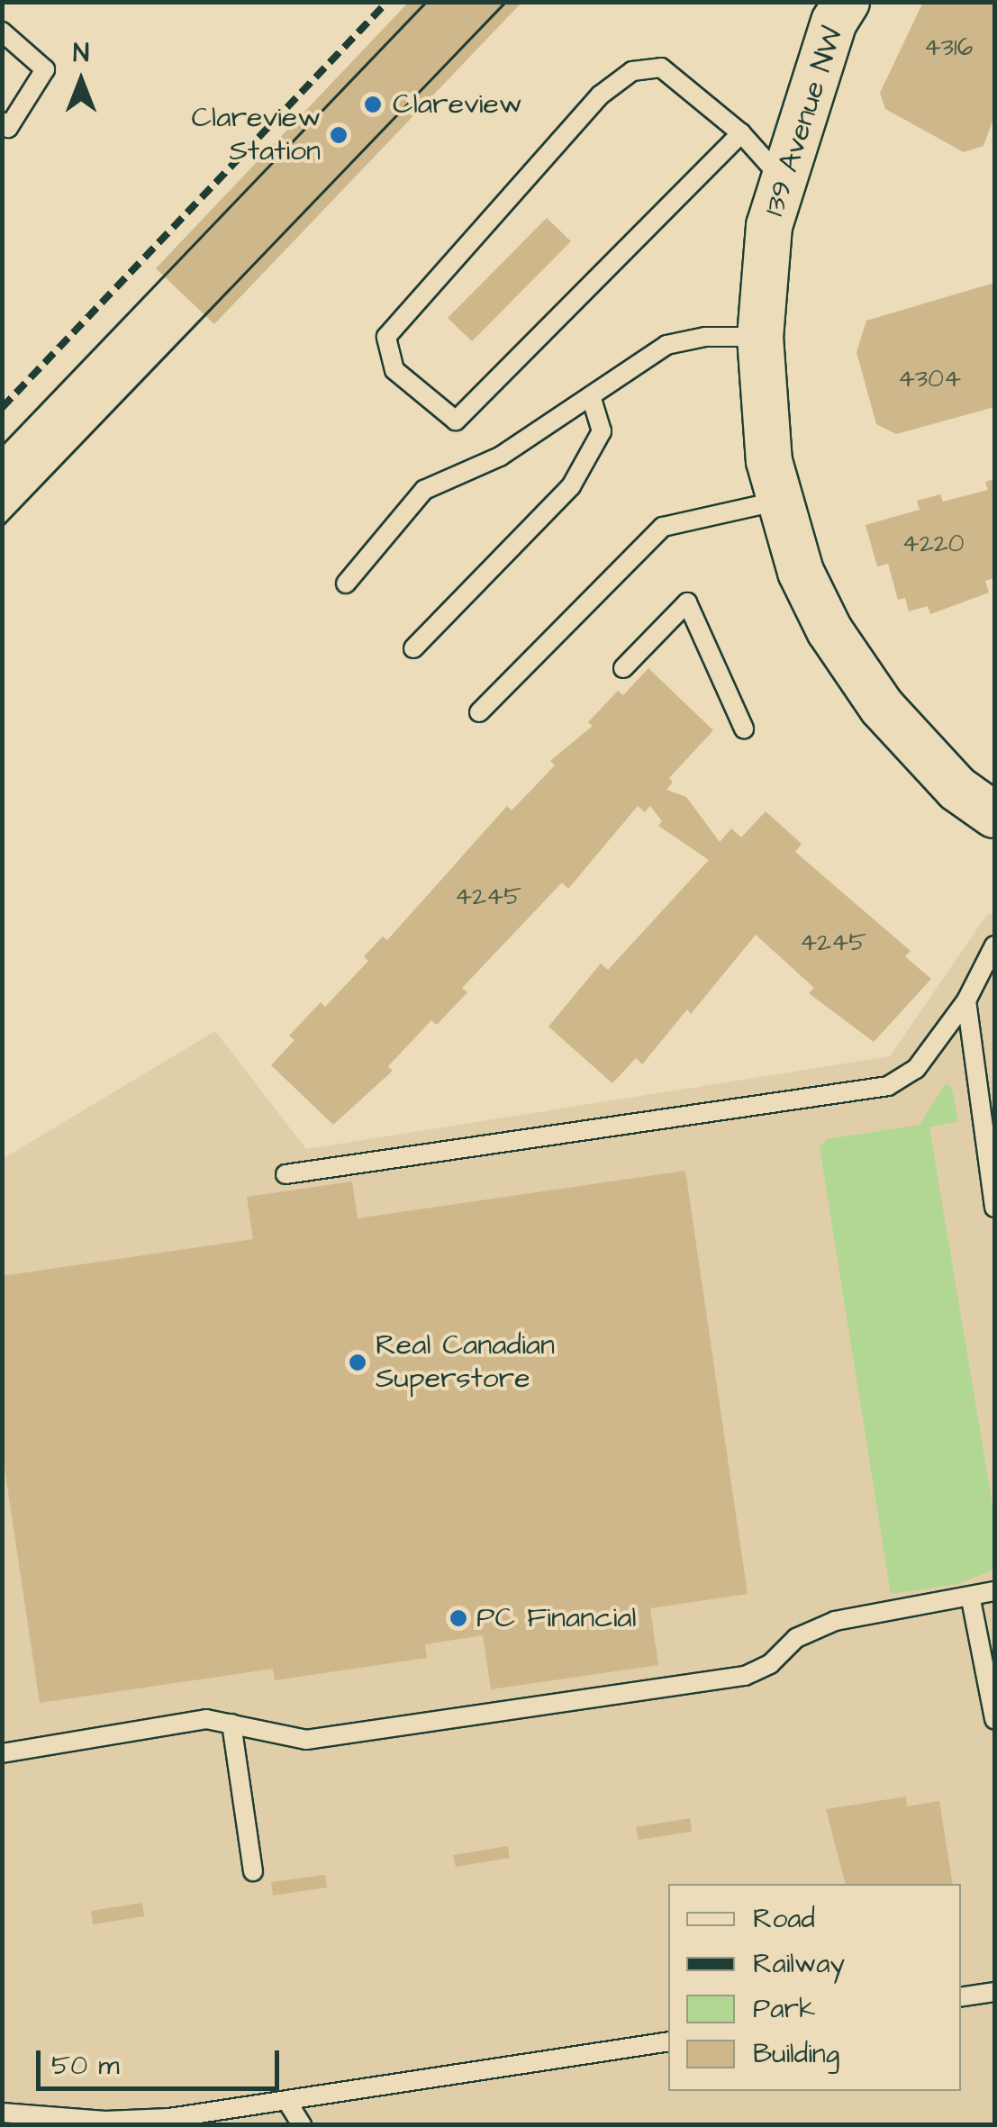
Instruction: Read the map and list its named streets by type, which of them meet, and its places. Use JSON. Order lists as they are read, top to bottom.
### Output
{
  "streets": {
    "street": ["139 Avenue NW"]
  },
  "places": [
    "Clareview",
    "Clareview Station",
    "Real Canadian Superstore",
    "PC Financial"
  ],
  "house_numbers": [
    "4316",
    "4304",
    "4220",
    "4245",
    "4245"
  ],
  "legend": [
    "Road",
    "Railway",
    "Park",
    "Building"
  ],
  "scale_bar": "50 m",
  "north": "top"
}
